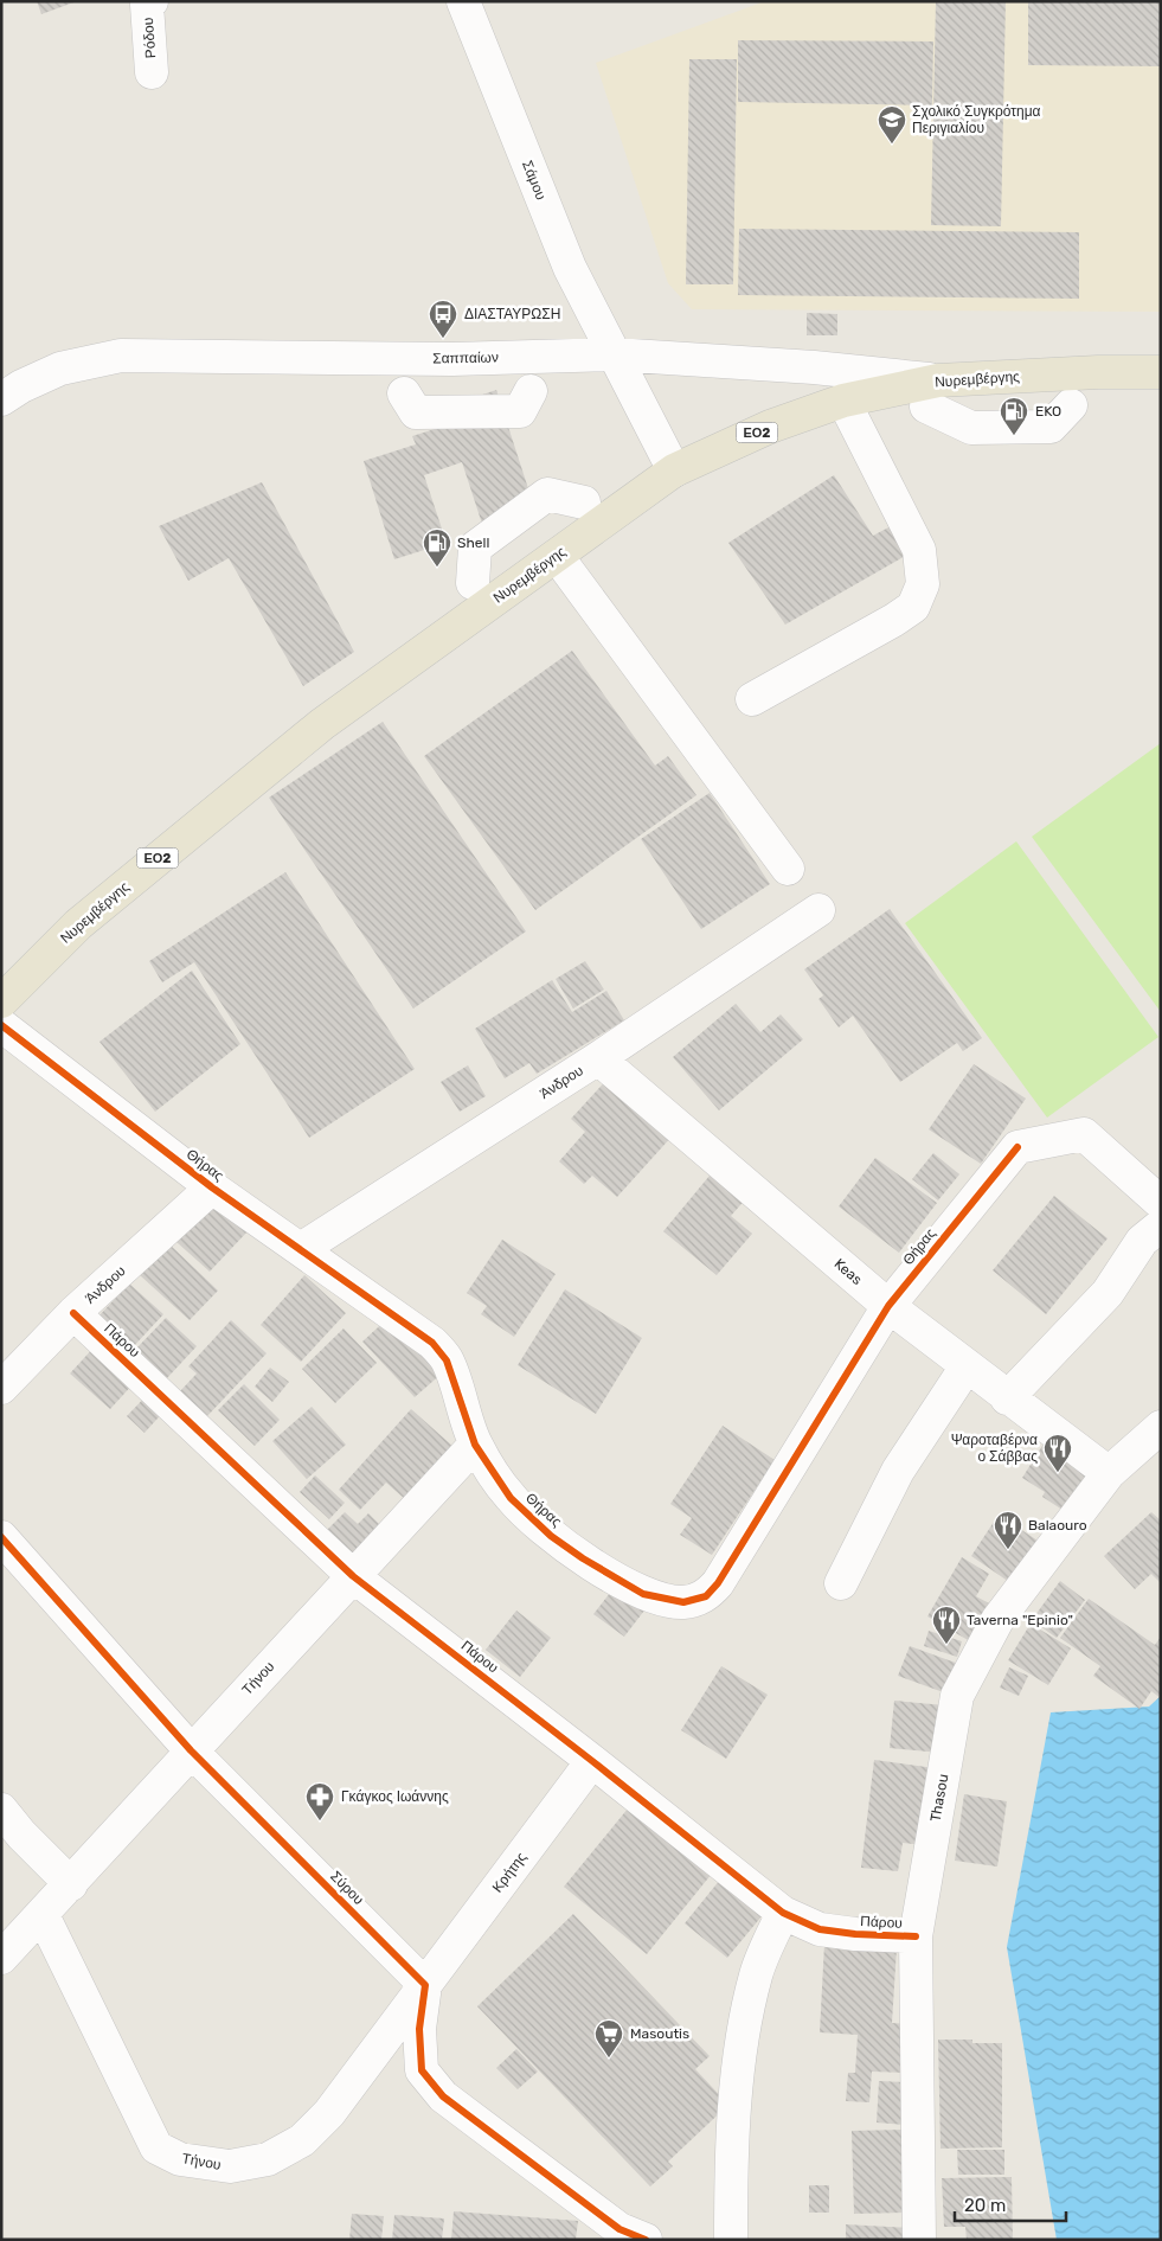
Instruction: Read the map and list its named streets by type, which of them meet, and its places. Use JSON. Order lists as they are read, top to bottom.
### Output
{
  "streets": {
    "main road": ["Νυρεμβέργης", "ΕΟ2"],
    "street": [
      "Ρόδου",
      "Σάμου",
      "Σαππαίων",
      "Άνδρου",
      "Θήρας",
      "Keas",
      "Πάρου",
      "Τήνου",
      "Thasou",
      "Κρήτης",
      "Σύρου"
    ]
  },
  "crossings": [
    ["Σάμου", "Σαππαίων"],
    ["Σάμου", "Νυρεμβέργης"],
    ["Σαππαίων", "Νυρεμβέργης"],
    ["Άνδρου", "Θήρας"],
    ["Άνδρου", "Keas"],
    ["Άνδρου", "Πάρου"],
    ["Θήρας", "Keas"],
    ["Θήρας", "Τήνου"],
    ["Keas", "Thasou"],
    ["Πάρου", "Τήνου"],
    ["Πάρου", "Thasou"],
    ["Πάρου", "Κρήτης"],
    ["Τήνου", "Κρήτης"],
    ["Τήνου", "Σύρου"],
    ["Κρήτης", "Σύρου"]
  ],
  "places": {
    "school or university": ["Σχολικό Συγκρότημα Περιγιαλίου"],
    "bus stop": ["ΔΙΑΣΤΑΥΡΩΣΗ"],
    "fuel station": ["EKO", "Shell"],
    "restaurant": ["Ψαροταβέρνα ο Σάββας", "Balaouro", "Taverna \"Epinio\""],
    "pharmacy": ["Γκάγκος Ιωάννης"],
    "supermarket": ["Masoutis"]
  },
  "scale_bar": "20 m"
}
